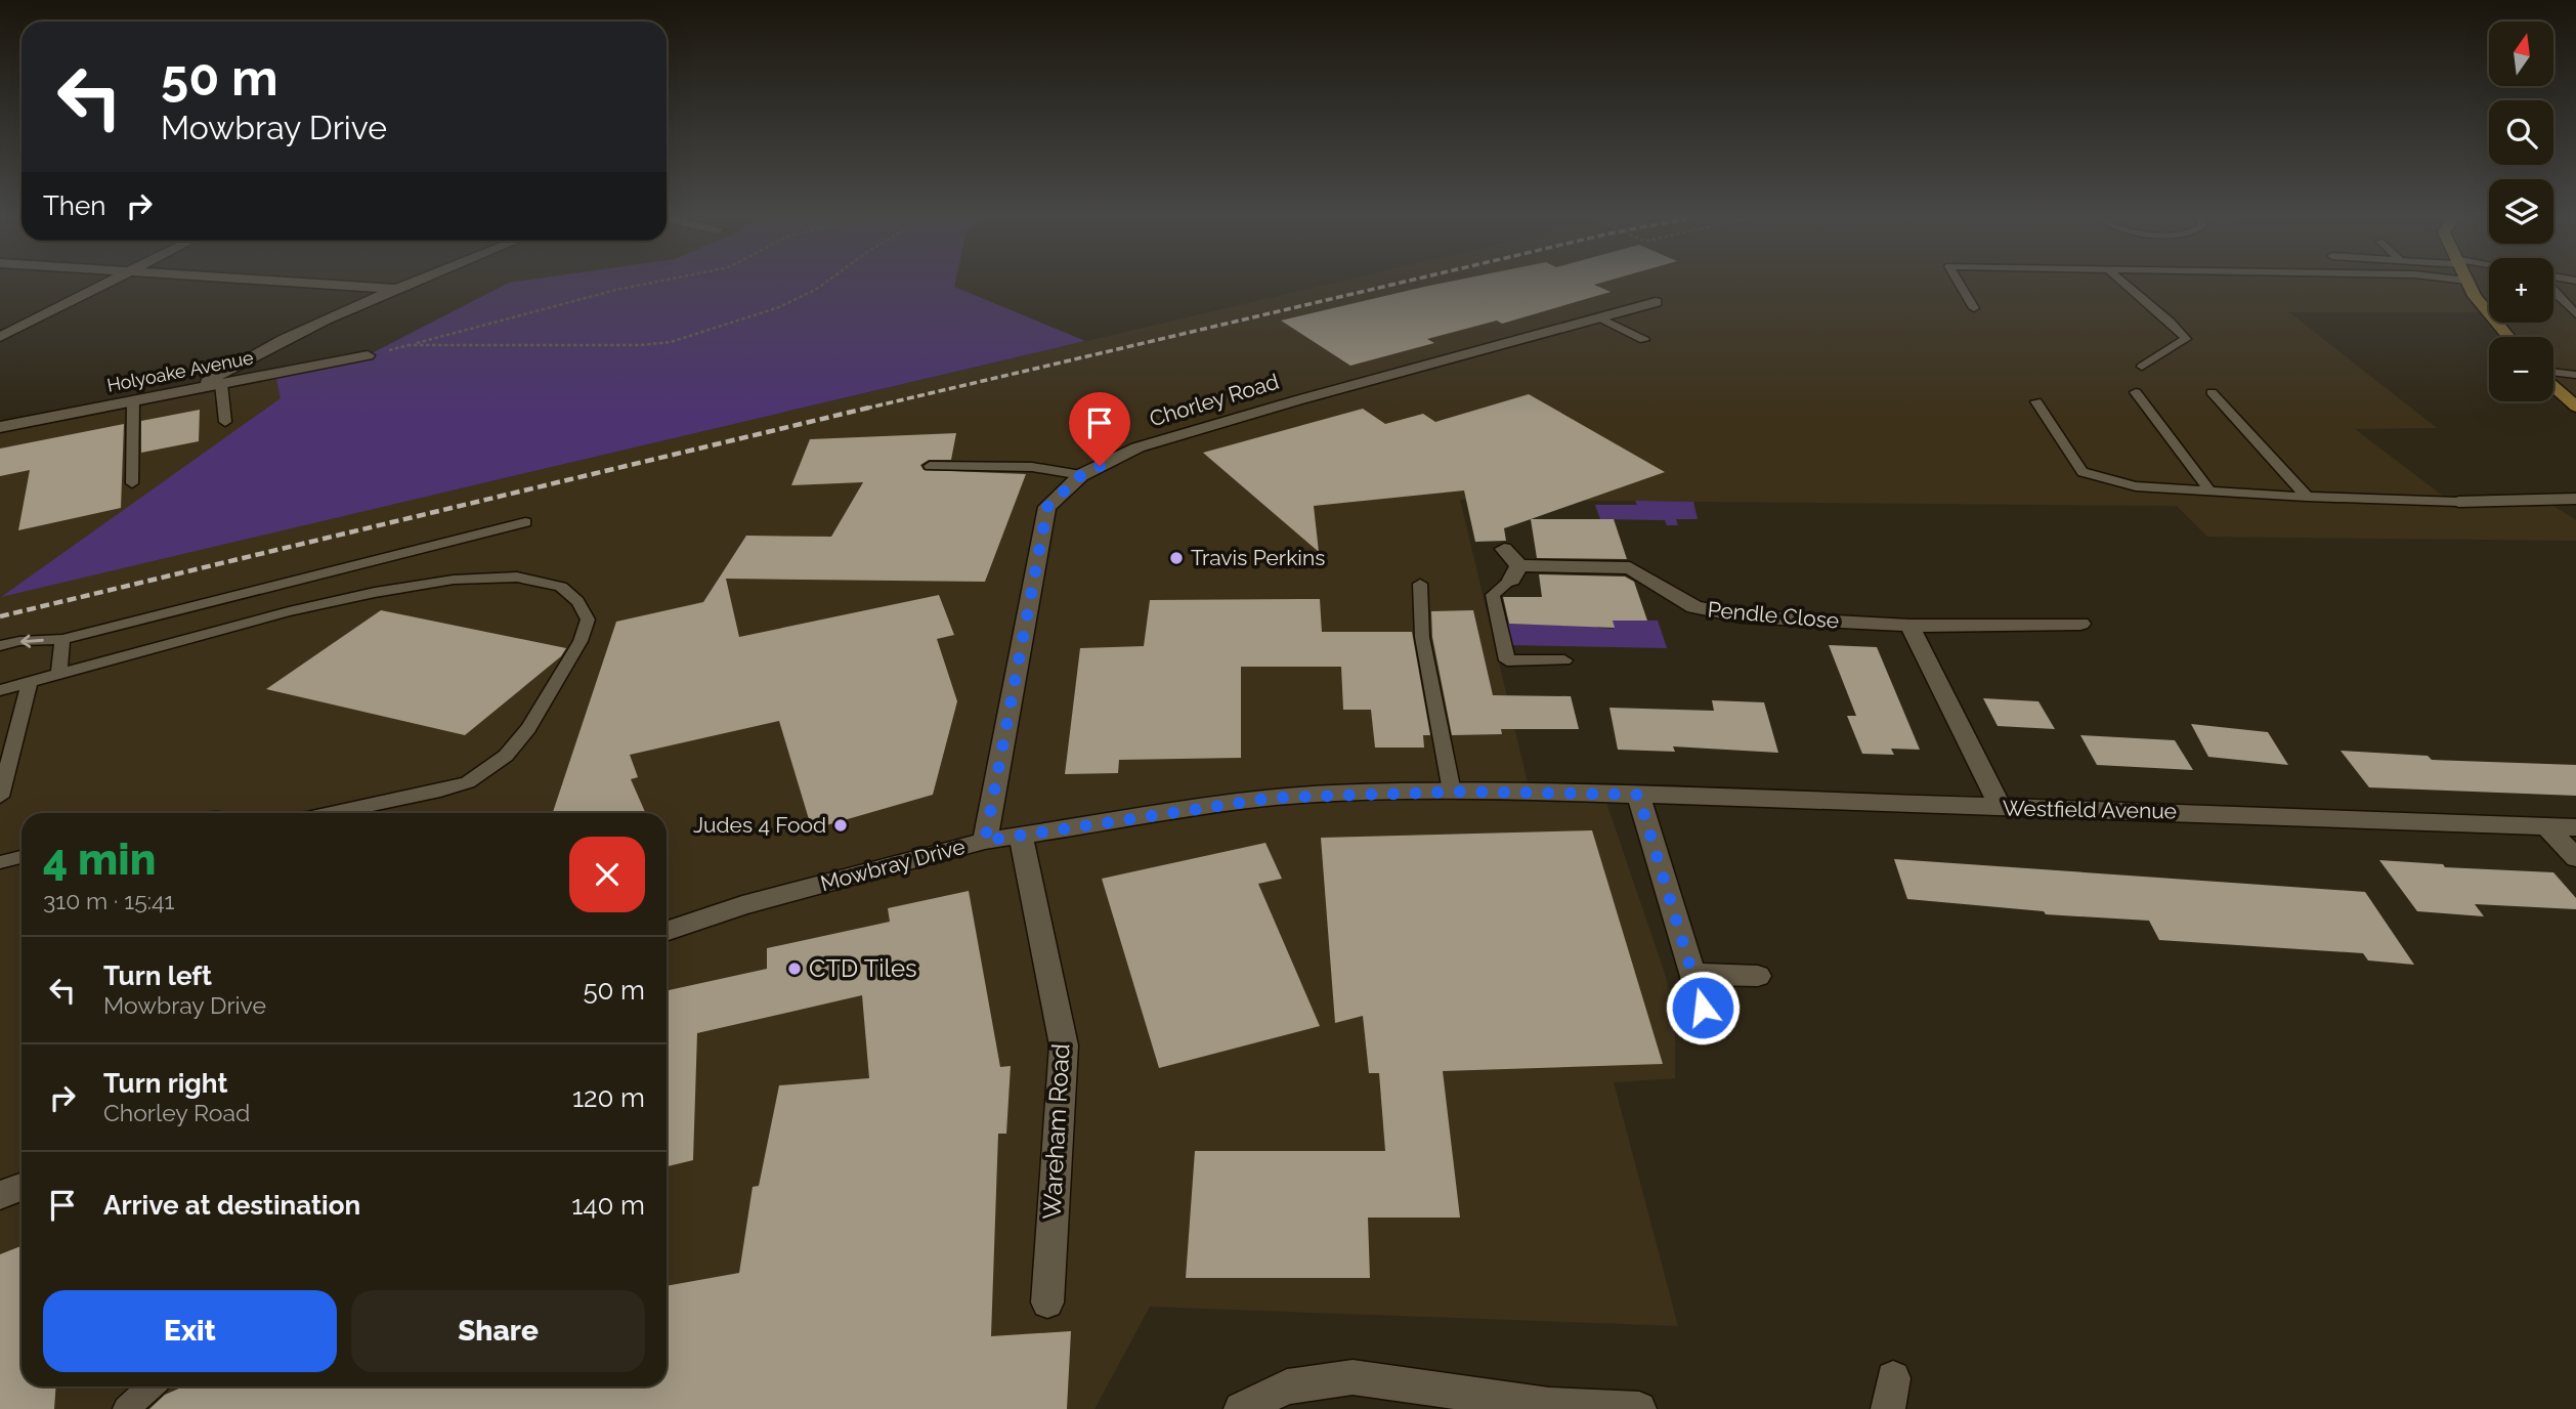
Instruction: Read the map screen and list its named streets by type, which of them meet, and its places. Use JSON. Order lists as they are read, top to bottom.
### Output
{
  "streets": {
    "street": [
      "Holyoake Avenue",
      "Chorley Road",
      "Pendle Close",
      "Westfield Avenue",
      "Mowbray Drive",
      "Wareham Road"
    ]
  },
  "crossings": [
    ["Chorley Road", "Mowbray Drive"],
    ["Westfield Avenue", "Mowbray Drive"],
    ["Mowbray Drive", "Wareham Road"]
  ],
  "places": ["Travis Perkins", "Judes 4 Food", "CTD Tiles"],
  "north": "top",
  "page": {
    "map_buttons": ["+", "−"],
    "turn": ["50 m", "Mowbray Drive"],
    "then": "Then",
    "heading": ["4 min", "310 m · 15:41"],
    "list": [
      {
        "name": "Turn left",
        "note": "Mowbray Drive",
        "value": "50 m"
      },
      {
        "name": "Turn right",
        "note": "Chorley Road",
        "value": "120 m"
      },
      {
        "name": "Arrive at destination",
        "value": "140 m"
      }
    ],
    "buttons": ["Exit", "Share"]
  }
}
